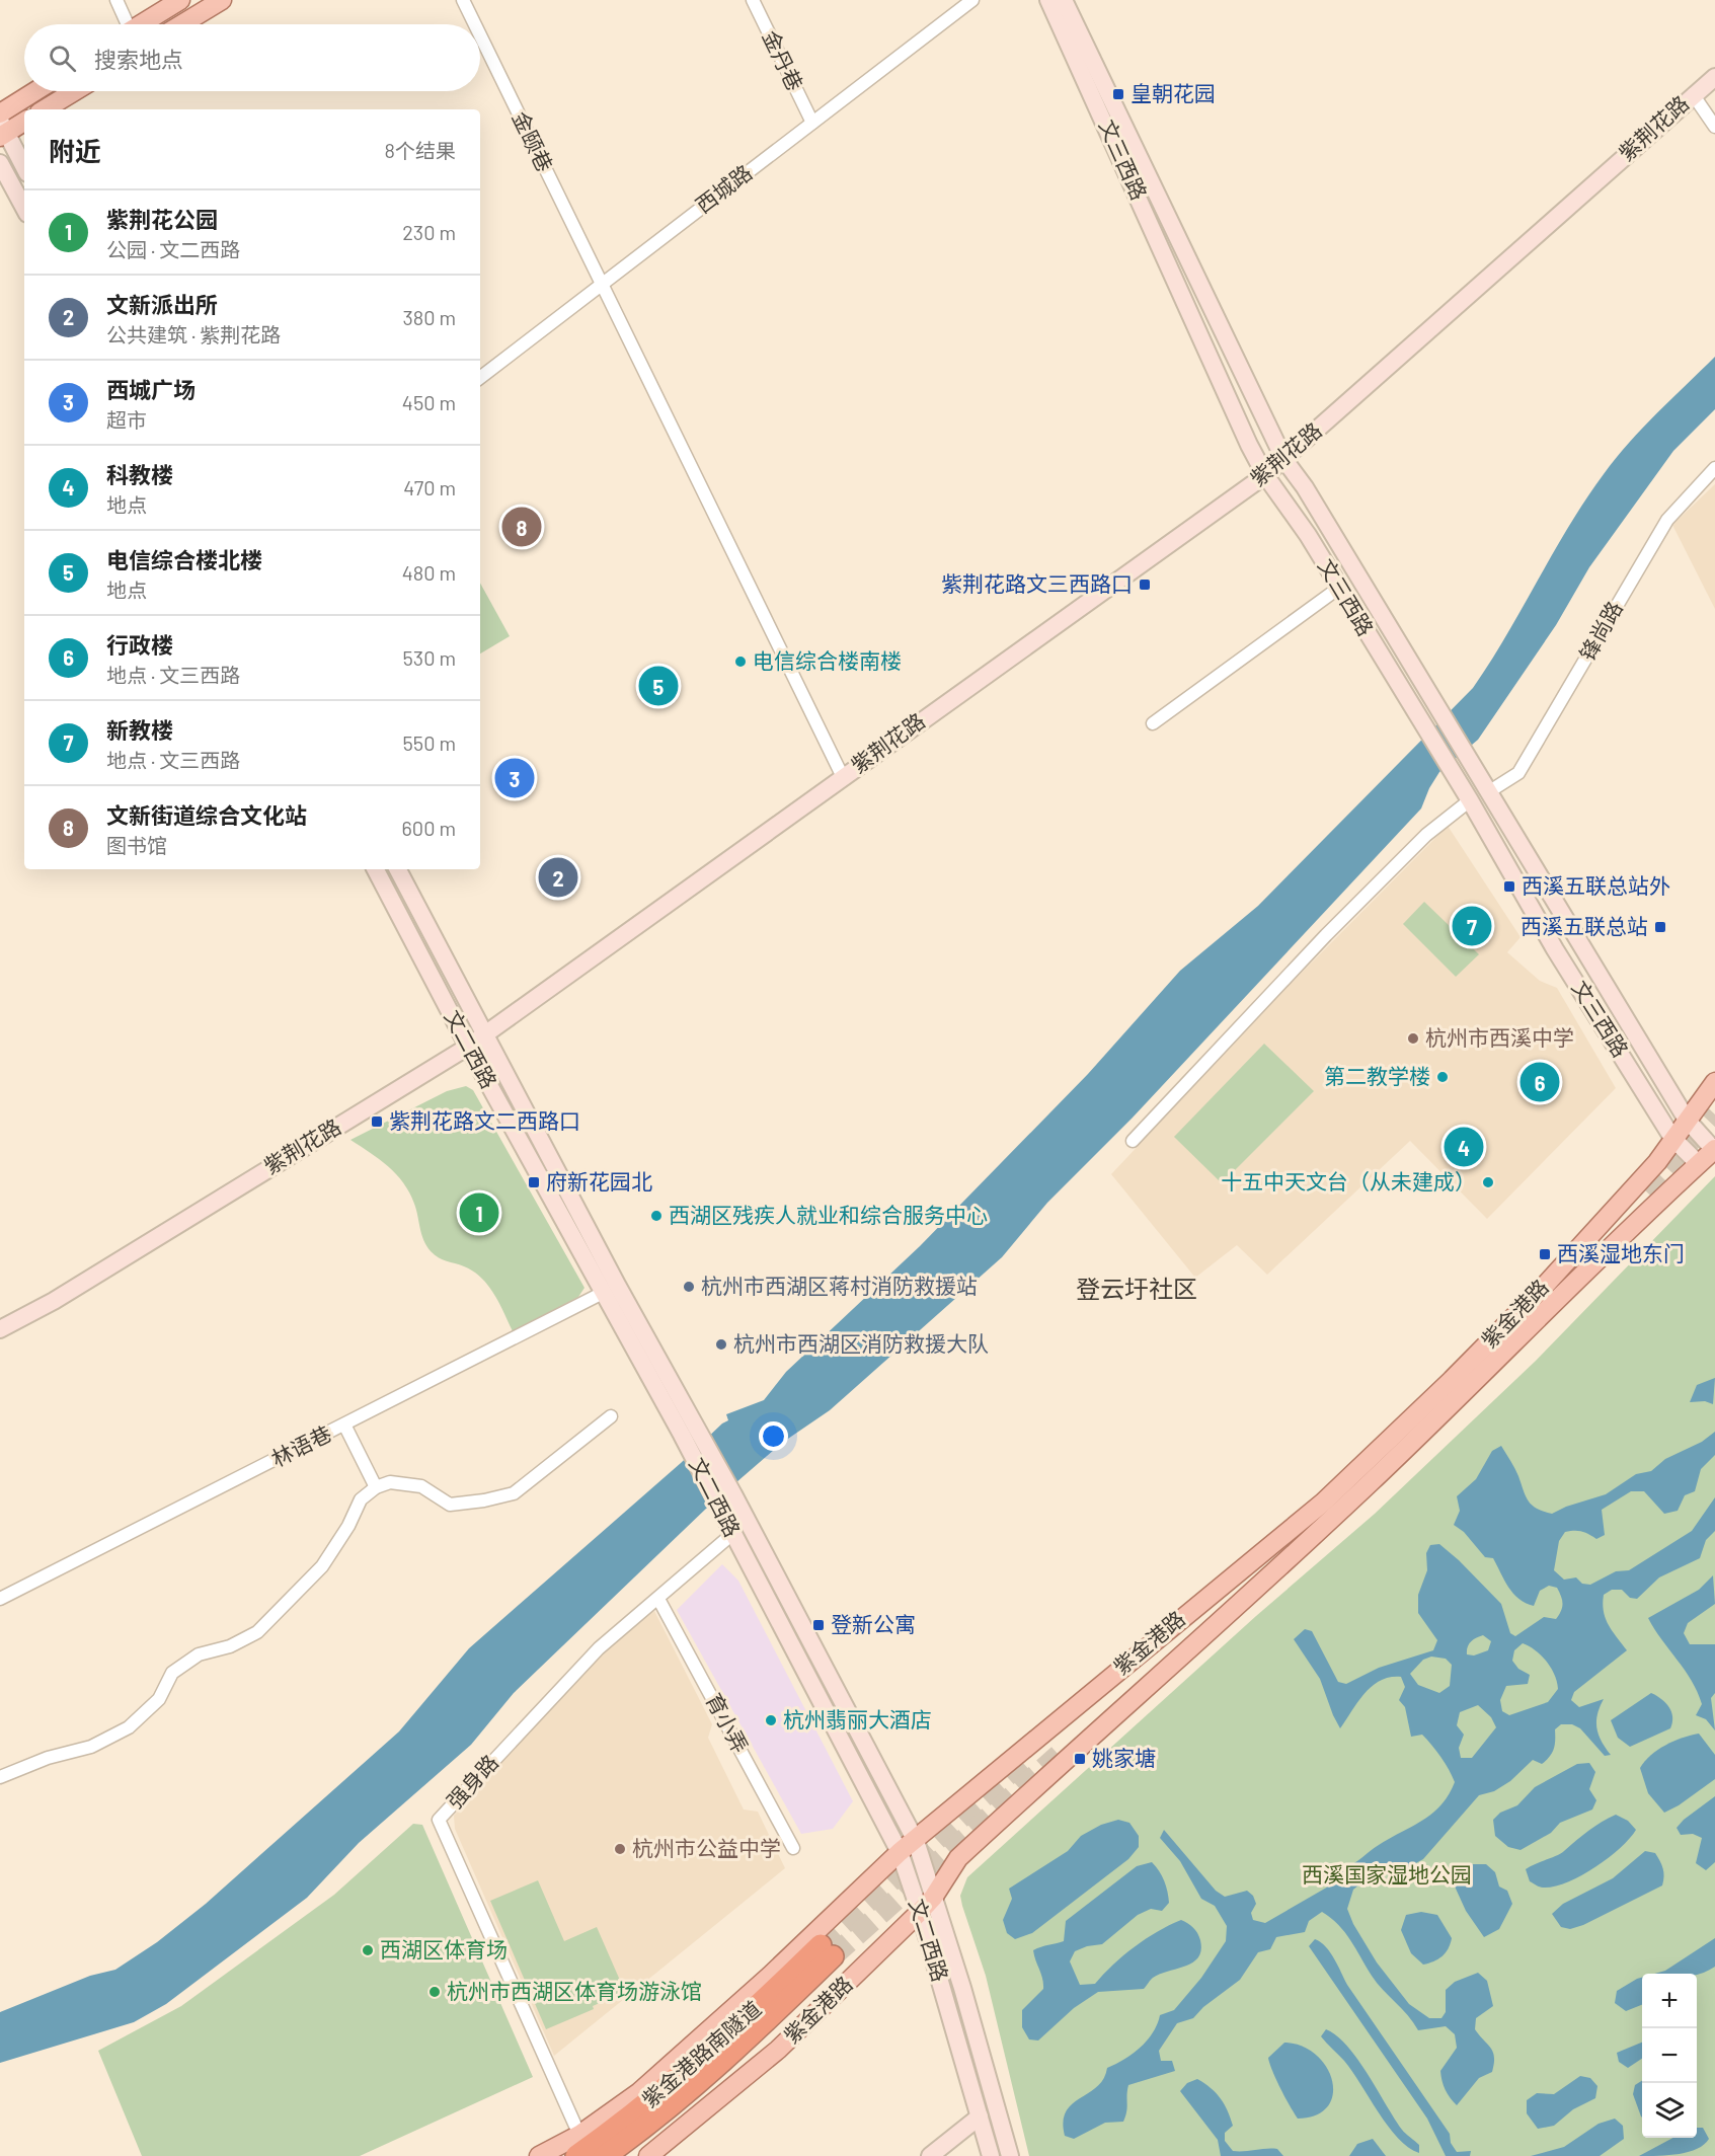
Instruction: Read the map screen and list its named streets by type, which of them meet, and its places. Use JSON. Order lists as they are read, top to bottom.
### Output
{
  "streets": {
    "highway": ["紫金港路南隧道"],
    "main road": [
      "紫荆花路",
      "文三西路",
      "文二西路",
      "紫金港路"
    ],
    "street": [
      "金丹巷",
      "金颐巷",
      "西城路",
      "锋尚路",
      "林语巷",
      "育小弄",
      "强身路"
    ]
  },
  "crossings": [
    ["金丹巷", "西城路"],
    ["紫荆花路", "金颐巷"],
    ["紫荆花路", "文三西路"],
    ["紫荆花路", "文二西路"],
    ["金颐巷", "西城路"],
    ["文三西路", "锋尚路"],
    ["文三西路", "紫金港路"],
    ["文二西路", "紫金港路"],
    ["文二西路", "林语巷"],
    ["文二西路", "强身路"],
    ["紫金港路", "强身路"],
    ["紫金港路", "紫金港路南隧道"],
    ["育小弄", "强身路"],
    ["强身路", "紫金港路南隧道"]
  ],
  "districts": ["登云圩社区"],
  "parks": ["西溪国家湿地公园"],
  "places": {
    "transit": [
      "皇朝花园",
      "紫荆花路文三西路口",
      "西溪五联总站外",
      "西溪五联总站",
      "紫荆花路文二西路口",
      "府新花园北",
      "西溪湿地东门",
      "登新公寓",
      "姚家塘"
    ],
    "other": [
      "电信综合楼南楼",
      "杭州市西溪中学",
      "第二教学楼",
      "十五中天文台（从未建成）",
      "西湖区残疾人就业和综合服务中心",
      "杭州市西湖区蒋村消防救援站",
      "杭州市西湖区消防救援大队",
      "杭州翡丽大酒店",
      "杭州市公益中学",
      "西湖区体育场",
      "杭州市西湖区体育场游泳馆"
    ]
  },
  "page": {
    "search": "搜索地点",
    "heading": ["附近", "8个结果"],
    "list": [
      {
        "mark": "1",
        "name": "紫荆花公园",
        "note": "公园 · 文二西路",
        "value": "230 m"
      },
      {
        "mark": "2",
        "name": "文新派出所",
        "note": "公共建筑 · 紫荆花路",
        "value": "380 m"
      },
      {
        "mark": "3",
        "name": "西城广场",
        "note": "超市",
        "value": "450 m"
      },
      {
        "mark": "4",
        "name": "科教楼",
        "note": "地点",
        "value": "470 m"
      },
      {
        "mark": "5",
        "name": "电信综合楼北楼",
        "note": "地点",
        "value": "480 m"
      },
      {
        "mark": "6",
        "name": "行政楼",
        "note": "地点 · 文三西路",
        "value": "530 m"
      },
      {
        "mark": "7",
        "name": "新教楼",
        "note": "地点 · 文三西路",
        "value": "550 m"
      },
      {
        "mark": "8",
        "name": "文新街道综合文化站",
        "note": "图书馆",
        "value": "600 m"
      }
    ],
    "pins": [
      "8",
      "5",
      "3",
      "2",
      "7",
      "6",
      "4",
      "1"
    ],
    "map_buttons": ["+", "−"]
  }
}
